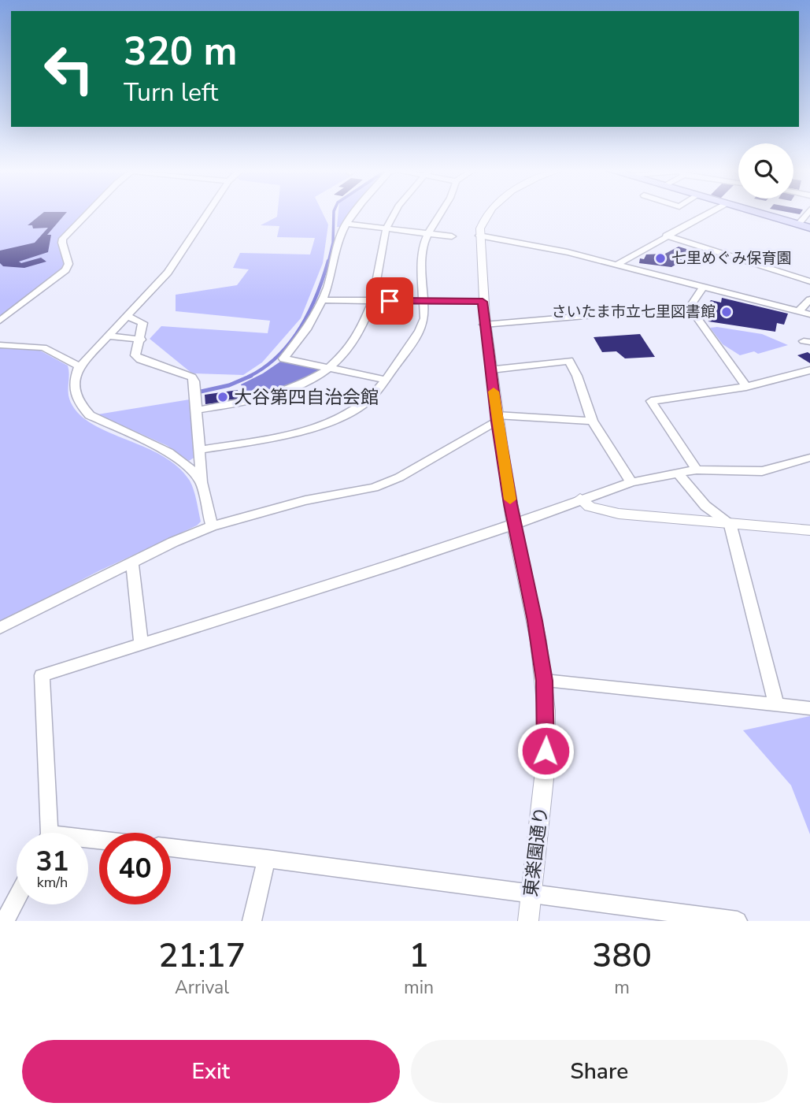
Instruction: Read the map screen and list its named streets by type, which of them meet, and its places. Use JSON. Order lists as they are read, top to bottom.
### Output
{
  "streets": {
    "street": ["東楽園通り"]
  },
  "places": ["七里めぐみ保育園", "さいたま市立七里図書館", "大谷第四自治会館"],
  "page": {
    "turn": ["320 m", "Turn left"],
    "speed": "31 km/h",
    "limit": "40",
    "eta": [
      "21:17",
      "Arrival",
      "1",
      "min",
      "380",
      "m"
    ],
    "buttons": ["Exit", "Share"]
  }
}
